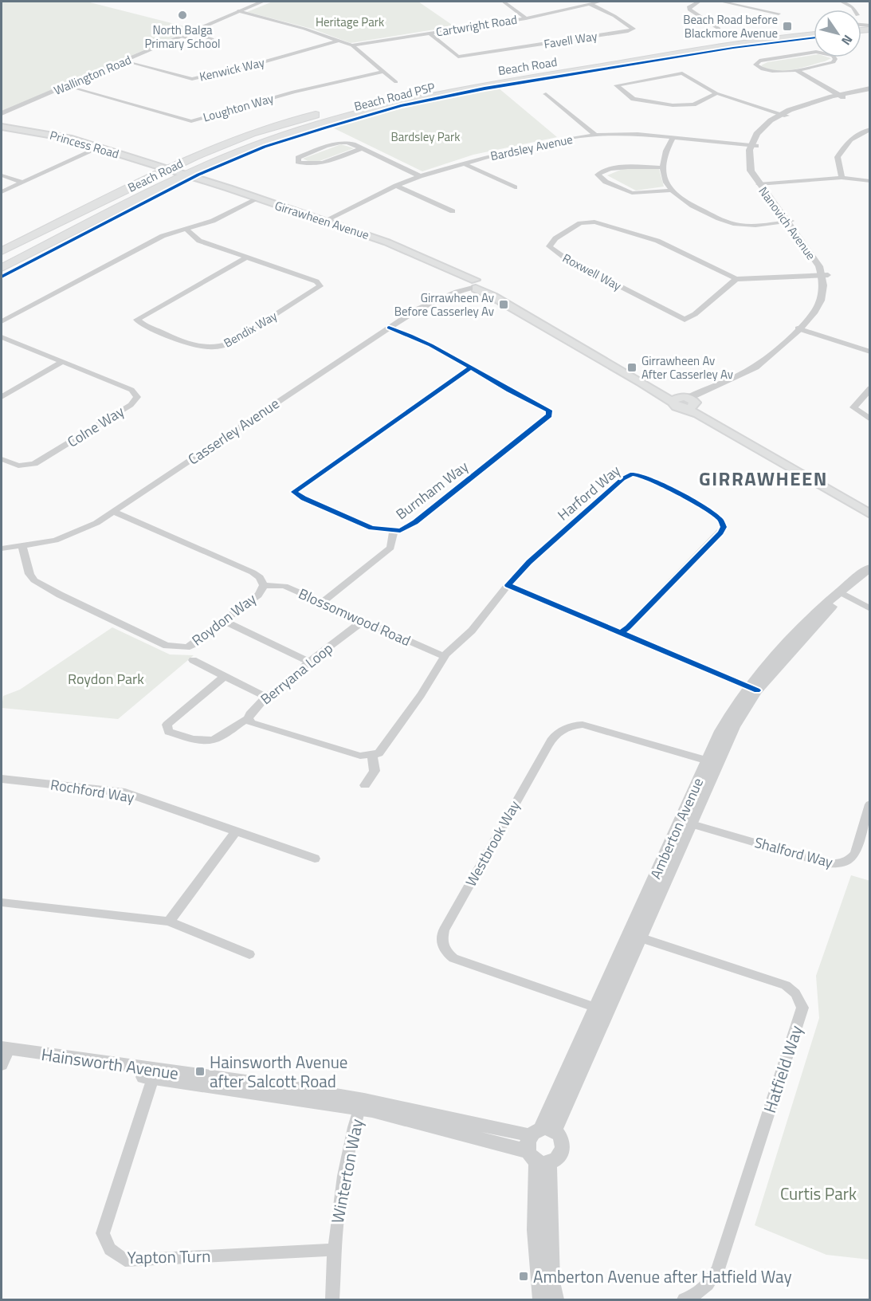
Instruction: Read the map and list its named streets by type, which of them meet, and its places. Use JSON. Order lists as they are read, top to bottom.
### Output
{
  "streets": {
    "main road": ["Beach Road", "Princess Road", "Girrawheen Avenue"],
    "street": [
      "Cartwright Road",
      "Favell Way",
      "Kenwick Way",
      "Wallington Road",
      "Loughton Way",
      "Bardsley Avenue",
      "Nanovich Avenue",
      "Roxwell Way",
      "Bendix Way",
      "Colne Way",
      "Casserley Avenue",
      "Burnham Way",
      "Harford Way",
      "Blossomwood Road",
      "Roydon Way",
      "Berryana Loop",
      "Rochford Way",
      "Amberton Avenue",
      "Westbrook Way",
      "Shalford Way",
      "Hainsworth Avenue",
      "Hatfield Way",
      "Winterton Way",
      "Yapton Turn"
    ],
    "cycle path": ["Beach Road PSP"]
  },
  "crossings": [
    ["Cartwright Road", "Favell Way"],
    ["Beach Road", "Princess Road"],
    ["Beach Road", "Girrawheen Avenue"],
    ["Kenwick Way", "Wallington Road"],
    ["Wallington Road", "Loughton Way"],
    ["Princess Road", "Girrawheen Avenue"],
    ["Bardsley Avenue", "Girrawheen Avenue"],
    ["Bardsley Avenue", "Nanovich Avenue"],
    ["Girrawheen Avenue", "Casserley Avenue"],
    ["Nanovich Avenue", "Roxwell Way"],
    ["Casserley Avenue", "Burnham Way"],
    ["Casserley Avenue", "Roydon Way"],
    ["Blossomwood Road", "Roydon Way"],
    ["Blossomwood Road", "Berryana Loop"],
    ["Amberton Avenue", "Westbrook Way"],
    ["Amberton Avenue", "Shalford Way"],
    ["Amberton Avenue", "Hainsworth Avenue"],
    ["Amberton Avenue", "Hatfield Way"],
    ["Hainsworth Avenue", "Winterton Way"],
    ["Hainsworth Avenue", "Yapton Turn"],
    ["Winterton Way", "Yapton Turn"]
  ],
  "districts": ["GIRRAWHEEN"],
  "parks": [
    "Heritage Park",
    "Bardsley Park",
    "Roydon Park",
    "Curtis Park"
  ],
  "places": {
    "other": ["North Balga Primary School"],
    "transit": [
      "Beach Road before Blackmore Avenue",
      "Girrawheen Av Before Casserley Av",
      "Girrawheen Av After Casserley Av",
      "Hainsworth Avenue after Salcott Road",
      "Amberton Avenue after Hatfield Way"
    ]
  },
  "north": "bottom right"
}
